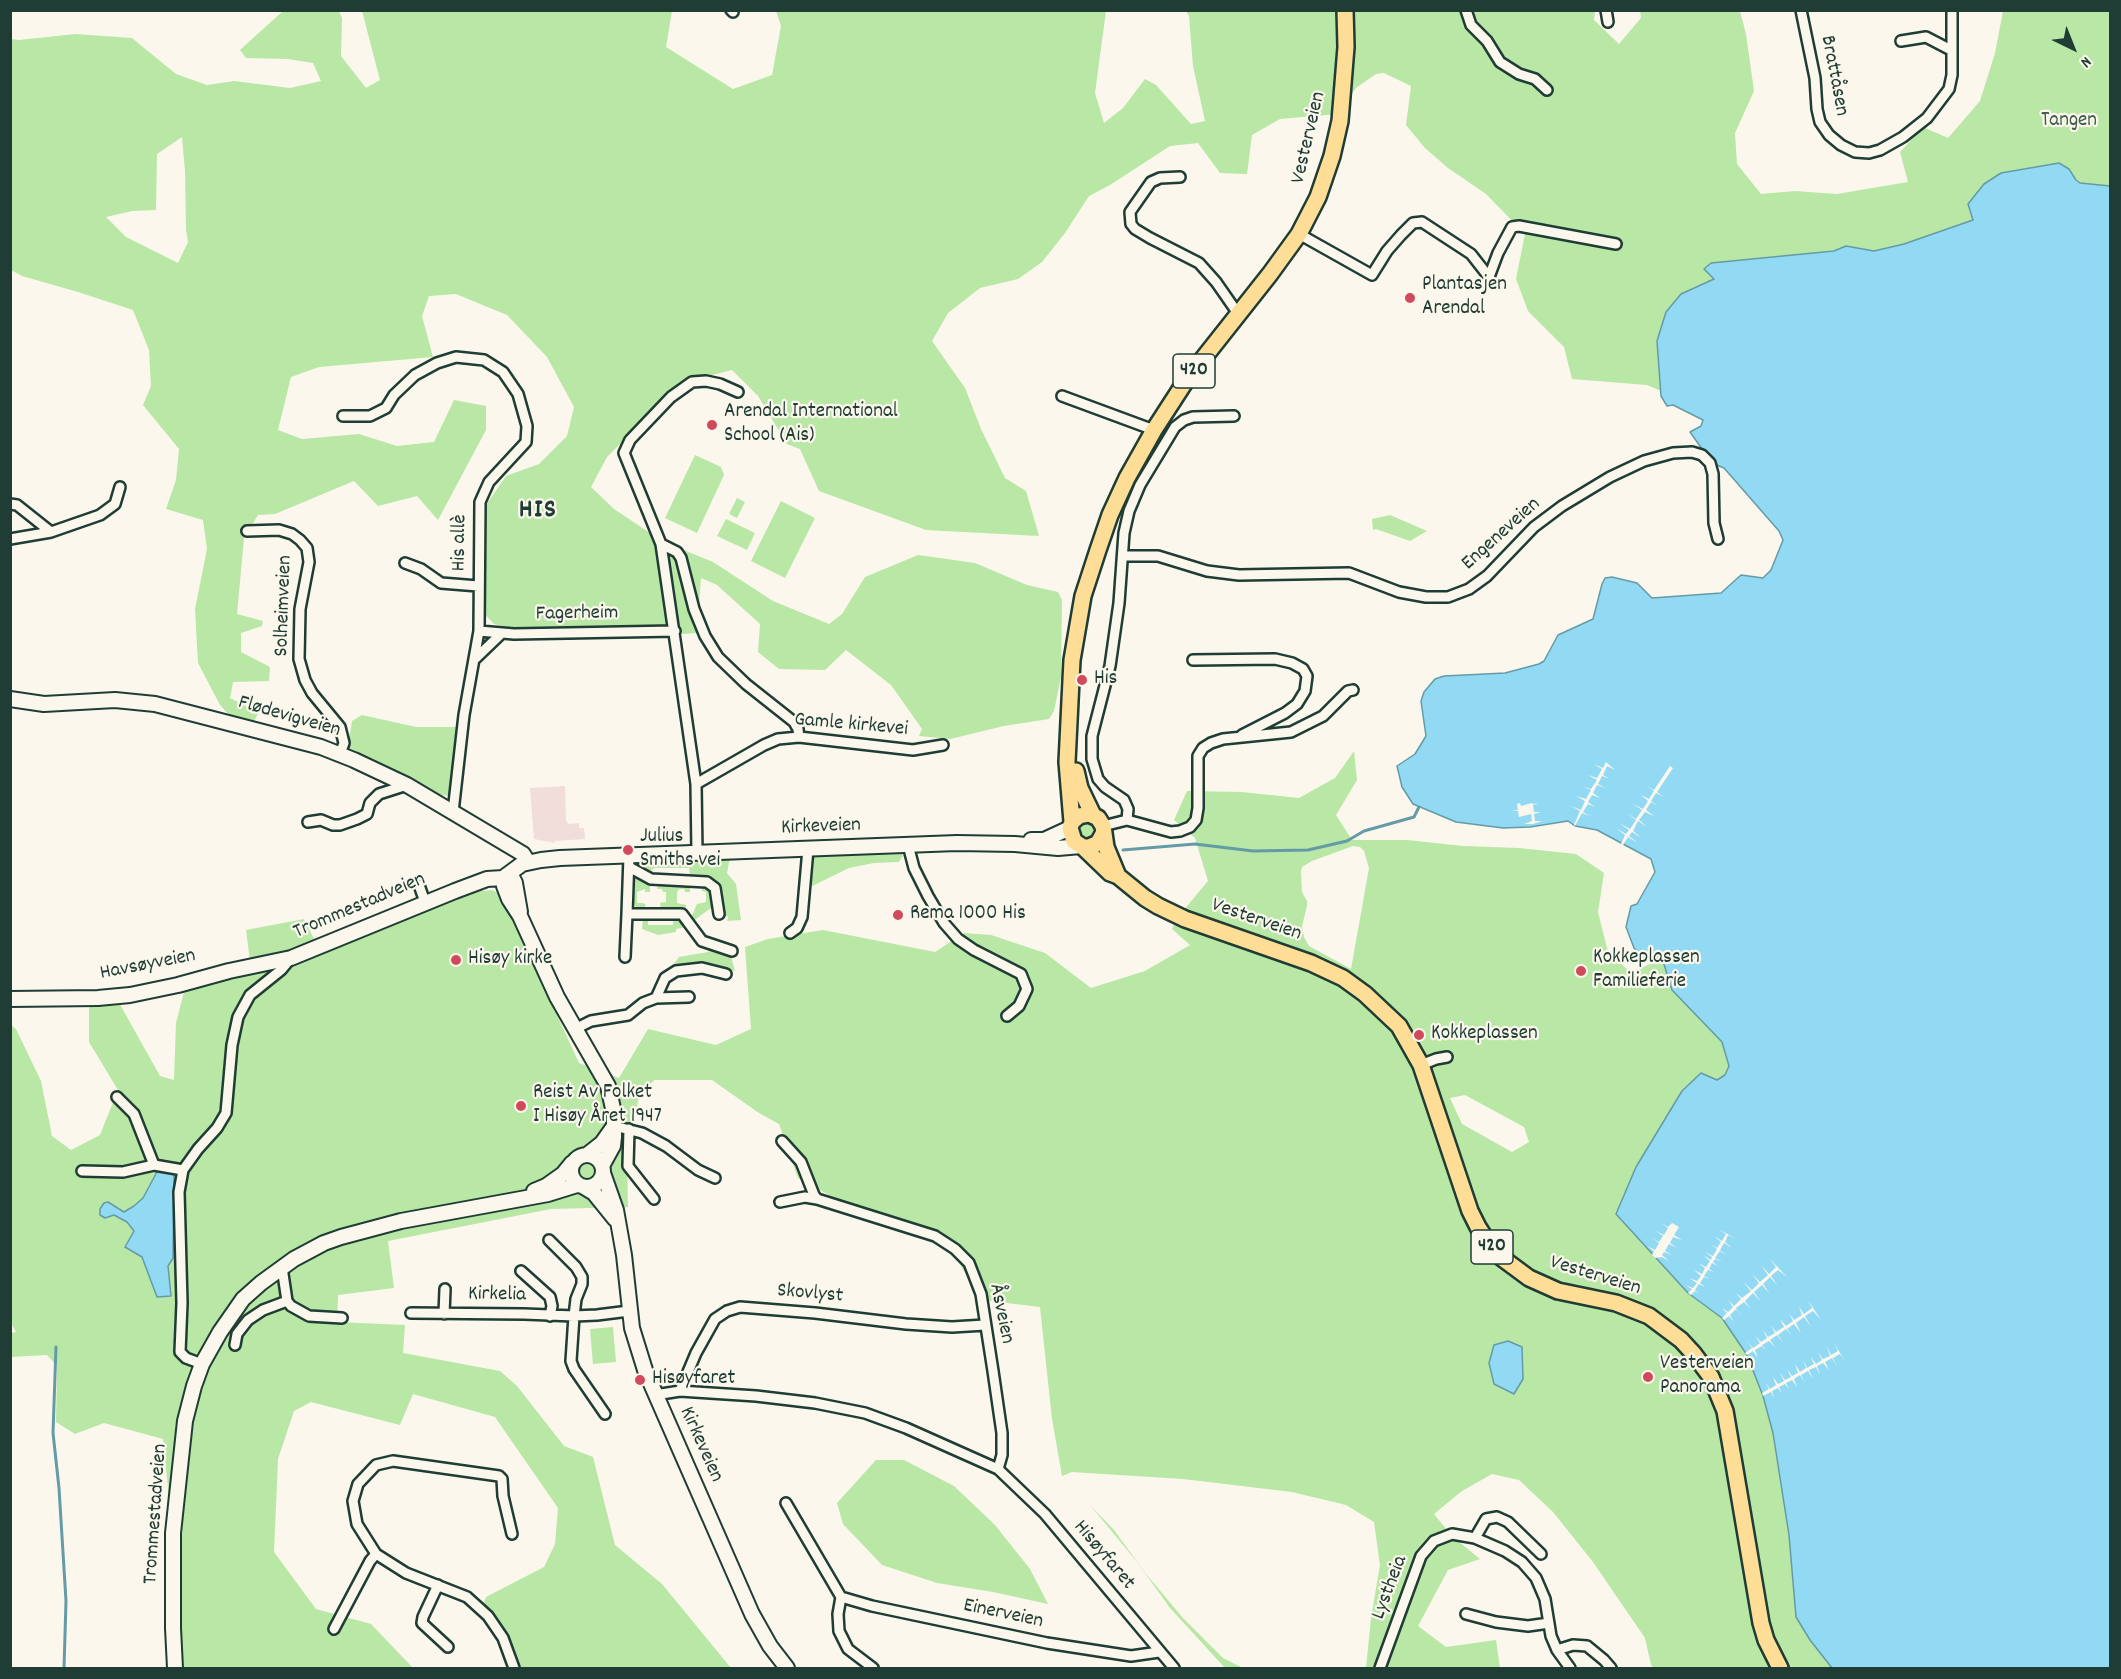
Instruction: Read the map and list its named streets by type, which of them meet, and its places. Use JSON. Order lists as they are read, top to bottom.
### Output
{
  "streets": {
    "main road": [
      "Vesterveien",
      "420",
      "Flødevigveien",
      "Kirkeveien",
      "Trommestadveien",
      "Havsøyveien"
    ],
    "street": [
      "Brattåsen",
      "Engeneveien",
      "His allè",
      "Solheimveien",
      "Fagerheim",
      "Gamle kirkevei",
      "Skovlyst",
      "Kirkelia",
      "Åsveien",
      "Hisøyfaret",
      "Lystheia",
      "Einerveien"
    ]
  },
  "crossings": [
    ["Vesterveien", "420"],
    ["Vesterveien", "Kirkeveien"],
    ["420", "Kirkeveien"],
    ["His allè", "Fagerheim"],
    ["His allè", "Flødevigveien"],
    ["Solheimveien", "Flødevigveien"],
    ["Flødevigveien", "Kirkeveien"],
    ["Kirkeveien", "Trommestadveien"],
    ["Kirkeveien", "Kirkelia"],
    ["Kirkeveien", "Hisøyfaret"],
    ["Trommestadveien", "Havsøyveien"],
    ["Skovlyst", "Åsveien"],
    ["Skovlyst", "Hisøyfaret"],
    ["Åsveien", "Hisøyfaret"],
    ["Hisøyfaret", "Einerveien"]
  ],
  "districts": ["HIS"],
  "parks": ["Tangen"],
  "places": [
    "Plantasjen Arendal",
    "Arendal International School (Ais)",
    "His",
    "Julius Smiths vei",
    "Rema 1000 His",
    "Hisøy kirke",
    "Kokkeplassen Familieferie",
    "Kokkeplassen",
    "Reist Av Folket I Hisøy Året 1947",
    "Vesterveien Panorama",
    "Hisøyfaret"
  ],
  "north": "bottom right"
}
